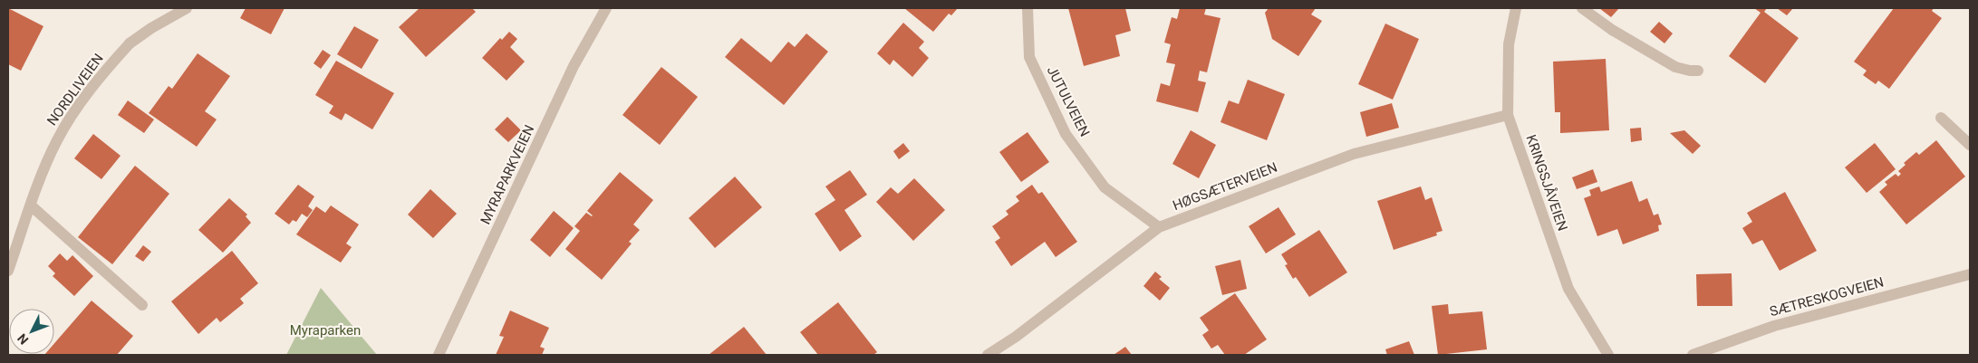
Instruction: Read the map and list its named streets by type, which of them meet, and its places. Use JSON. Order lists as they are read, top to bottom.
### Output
{
  "streets": {
    "street": [
      "NORDLIVEIEN",
      "JUTULVEIEN",
      "MYRAPARKVEIEN",
      "KRINGSJÅVEIEN",
      "HØGSÆTERVEIEN",
      "SÆTRESKOGVEIEN"
    ]
  },
  "crossings": [
    ["JUTULVEIEN", "HØGSÆTERVEIEN"],
    ["KRINGSJÅVEIEN", "HØGSÆTERVEIEN"]
  ],
  "parks": ["Myraparken"],
  "north": "bottom left"
}
